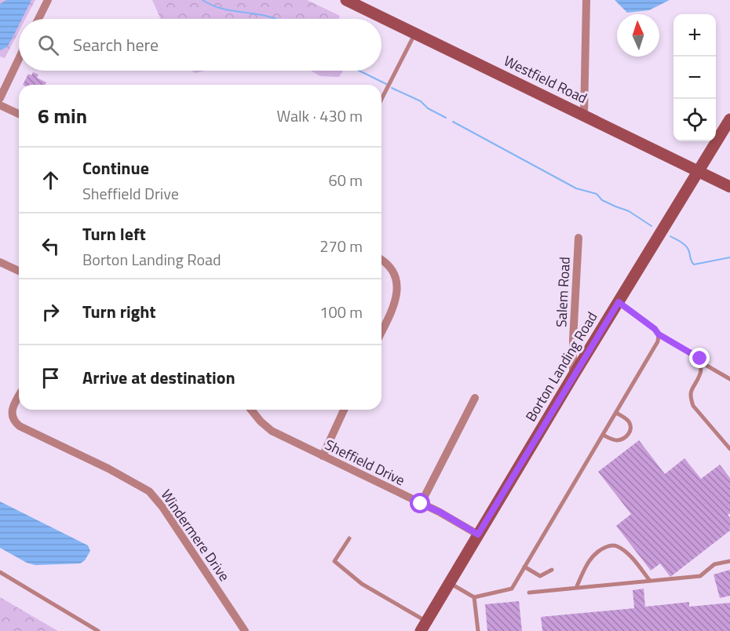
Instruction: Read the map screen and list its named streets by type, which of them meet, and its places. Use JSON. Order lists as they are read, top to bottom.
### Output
{
  "streets": {
    "street": [
      "Westfield Road",
      "Salem Road",
      "Borton Landing Road",
      "Sheffield Drive",
      "Windermere Drive"
    ]
  },
  "crossings": [
    ["Westfield Road", "Borton Landing Road"],
    ["Salem Road", "Borton Landing Road"],
    ["Borton Landing Road", "Sheffield Drive"]
  ],
  "north": "top",
  "page": {
    "map_buttons": ["+", "−"],
    "search": "Search here",
    "heading": ["6 min", "Walk · 430 m"],
    "list": [
      ["Continue", "Sheffield Drive", "60 m"],
      ["Turn left", "Borton Landing Road", "270 m"],
      ["Turn right", "100 m"],
      "Arrive at destination"
    ]
  }
}
